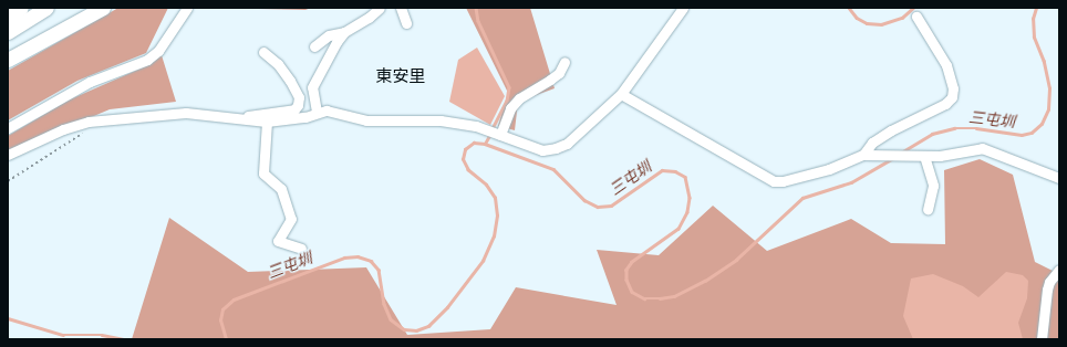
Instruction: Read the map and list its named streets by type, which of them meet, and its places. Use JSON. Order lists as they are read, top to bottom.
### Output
{
  "districts": ["東安里"],
  "water": ["三屯圳"]
}
